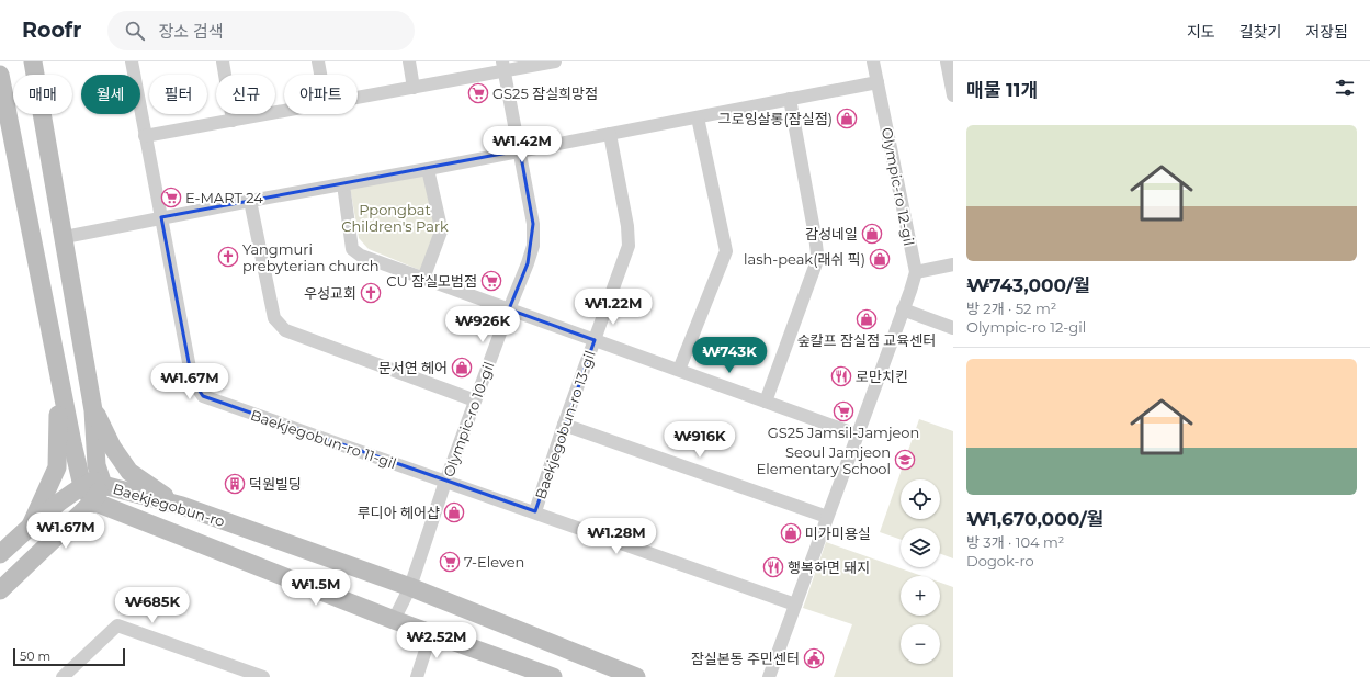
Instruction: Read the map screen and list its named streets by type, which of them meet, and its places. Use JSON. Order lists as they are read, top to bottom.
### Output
{
  "streets": {
    "main road": ["Baekjegobun-ro"],
    "street": [
      "Olympic-ro 12-gil",
      "Olympic-ro 10-gil",
      "Baekjegobun-ro 13-gil",
      "Baekjegobun-ro 11-gil"
    ]
  },
  "crossings": [
    ["Olympic-ro 10-gil", "Baekjegobun-ro 11-gil"],
    ["Olympic-ro 10-gil", "Baekjegobun-ro"]
  ],
  "parks": ["Ppongbat Children's Park"],
  "places": {
    "supermarket": [
      "GS25 잠실희망점",
      "E-MART 24",
      "CU 잠실모범점",
      "GS25 Jamsil-Jamjeon",
      "7-Eleven"
    ],
    "shop": [
      "그로잉살롱(잠실점)",
      "감성네일",
      "lash-peak(래쉬 픽)",
      "숲칼프 잠실점 교육센터",
      "문서연 헤어",
      "루디아 헤어샵",
      "미가미용실"
    ],
    "church": ["Yangmuri prebyterian church", "우성교회"],
    "restaurant": ["로만치킨", "행복하면 돼지"],
    "school or university": ["Seoul Jamjeon Elementary School"],
    "building": ["덕원빌딩"],
    "public building": ["잠실본동 주민센터"]
  },
  "scale_bar": "50 m",
  "page": {
    "header": "Roofr",
    "search": "장소 검색",
    "nav": ["지도", "길찾기", "저장됨"],
    "heading": "매물 11개",
    "chip": [
      "매매",
      "월세",
      "필터",
      "신규",
      "아파트"
    ],
    "list": [
      {
        "name": "₩743,000/월",
        "note": "방 2개 · 52 m² · Olympic-ro 12-gil"
      },
      {
        "name": "₩1,670,000/월",
        "note": "방 3개 · 104 m² · Dogok-ro"
      }
    ],
    "price": [
      "₩1.42M",
      "₩1.22M",
      "₩926K",
      "₩743K",
      "₩1.67M",
      "₩916K",
      "₩1.67M",
      "₩1.28M",
      "₩1.5M",
      "₩685K",
      "₩2.52M"
    ],
    "map_buttons": ["+", "−"],
    "scale": "50 m"
  }
}
